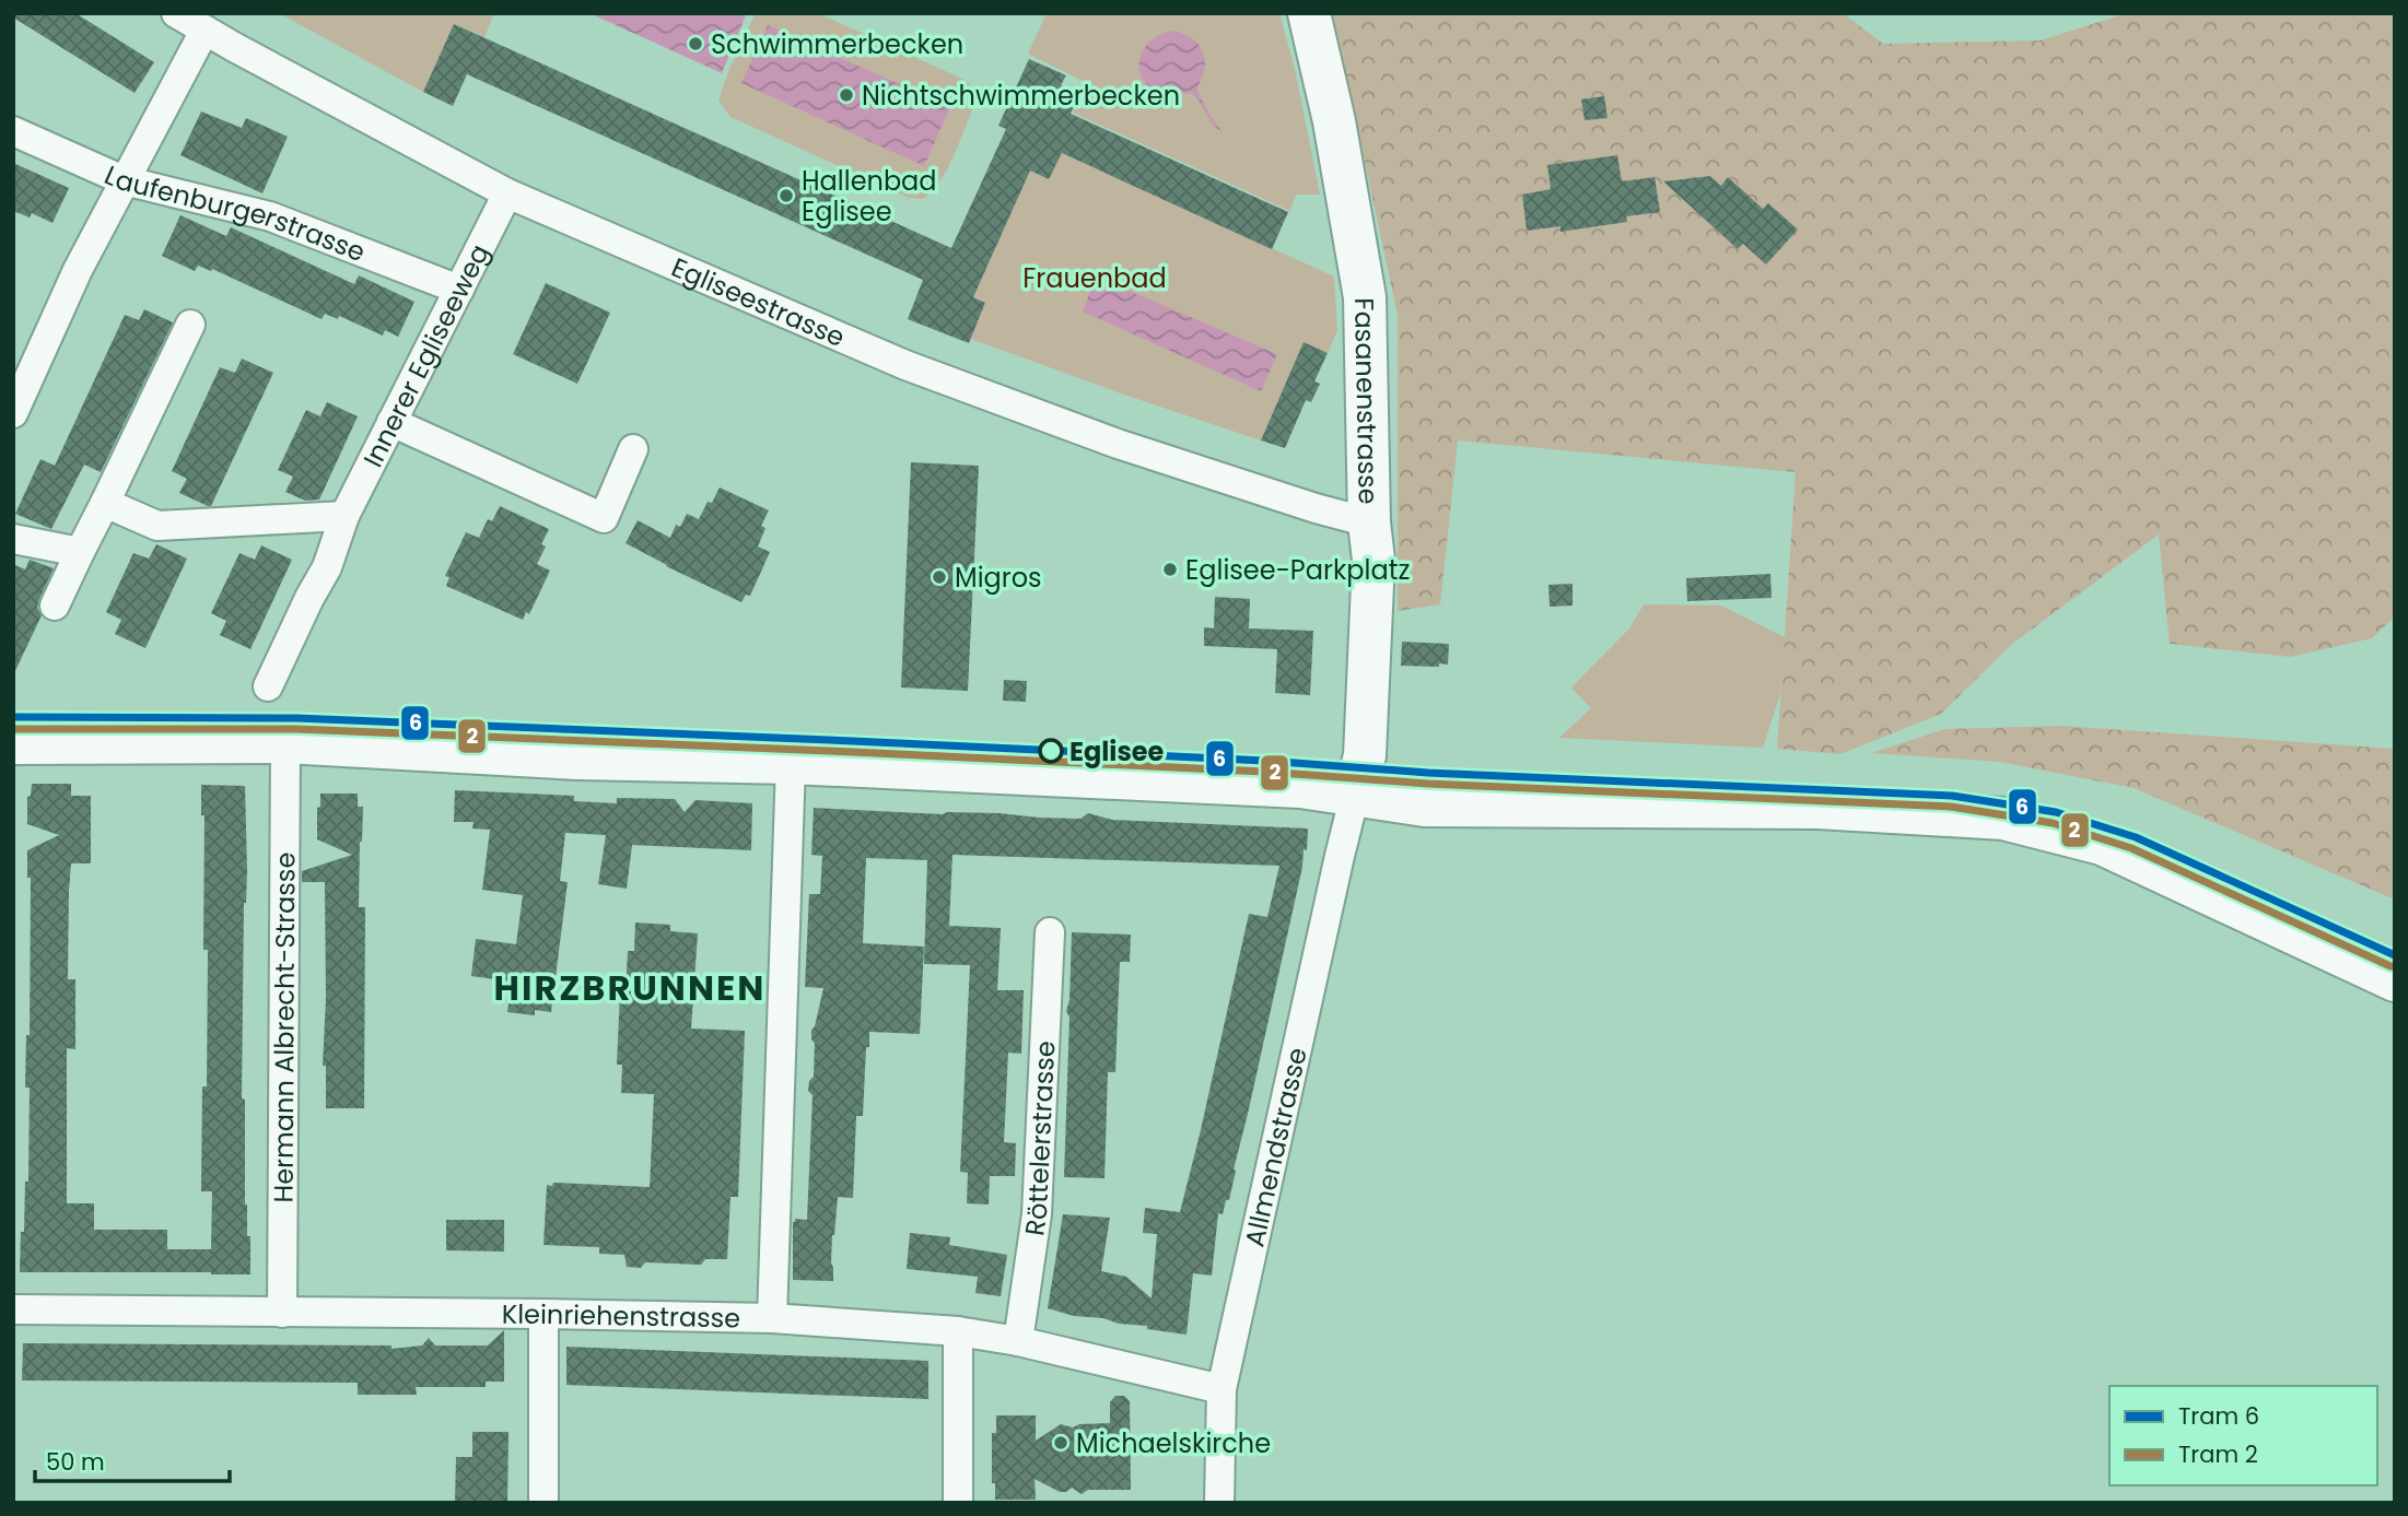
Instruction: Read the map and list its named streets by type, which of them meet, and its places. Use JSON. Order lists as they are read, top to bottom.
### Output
{
  "streets": {
    "main road": ["Fasanenstrasse"],
    "street": [
      "Laufenburgerstrasse",
      "Egliseestrasse",
      "Innerer Egliseeweg",
      "Hermann Albrecht-Strasse",
      "Röttelerstrasse",
      "Allmendstrasse",
      "Kleinriehenstrasse"
    ]
  },
  "crossings": [
    ["Laufenburgerstrasse", "Innerer Egliseeweg"],
    ["Egliseestrasse", "Innerer Egliseeweg"],
    ["Egliseestrasse", "Fasanenstrasse"],
    ["Fasanenstrasse", "Allmendstrasse"],
    ["Hermann Albrecht-Strasse", "Kleinriehenstrasse"],
    ["Röttelerstrasse", "Kleinriehenstrasse"],
    ["Allmendstrasse", "Kleinriehenstrasse"]
  ],
  "districts": ["HIRZBRUNNEN"],
  "parks": ["Frauenbad"],
  "places": [
    "Schwimmerbecken",
    "Nichtschwimmerbecken",
    "Hallenbad Eglisee",
    "Eglisee-Parkplatz",
    "Migros",
    "Eglisee",
    "Michaelskirche"
  ],
  "lines": ["tram line 6", "tram line 2"],
  "legend": ["Tram 6", "Tram 2"],
  "scale_bar": "50 m"
}
